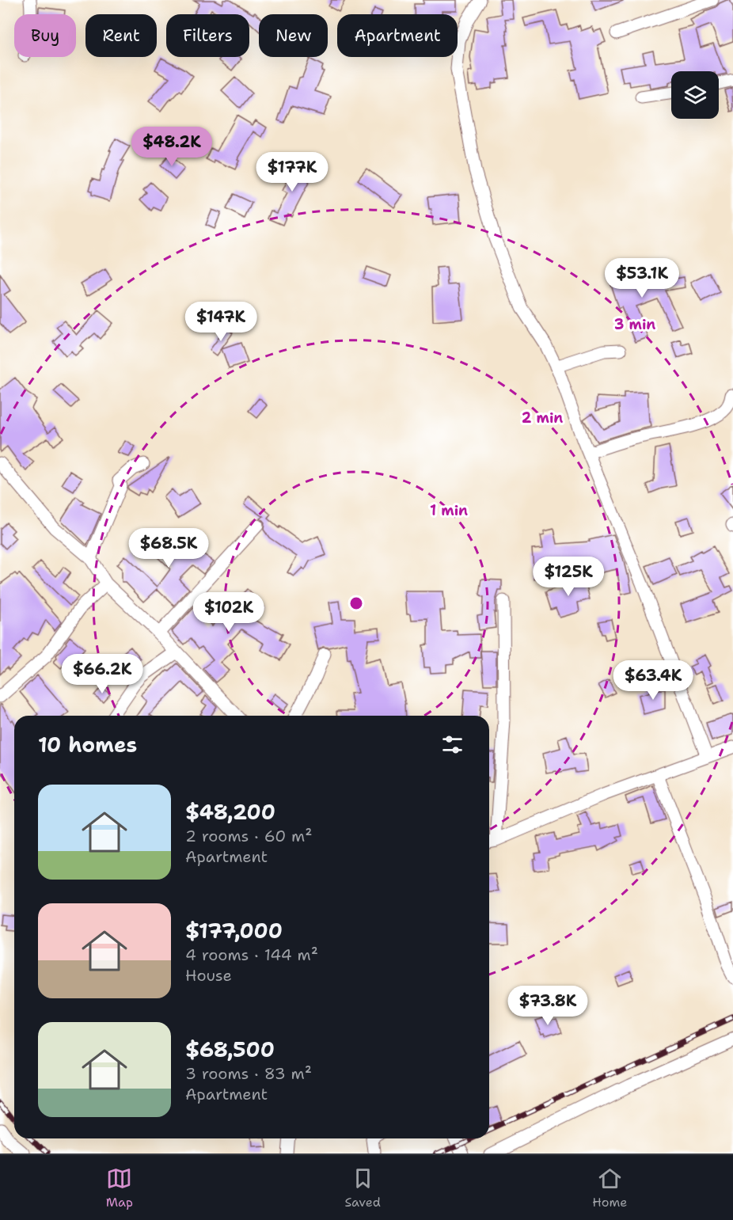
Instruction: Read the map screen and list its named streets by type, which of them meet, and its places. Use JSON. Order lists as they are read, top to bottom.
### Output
{
  "page": {
    "chip": [
      "Buy",
      "Rent",
      "Filters",
      "New",
      "Apartment"
    ],
    "price": [
      "$48.2K",
      "$177K",
      "$53.1K",
      "$147K",
      "$68.5K",
      "$125K",
      "$102K",
      "$66.2K",
      "$63.4K",
      "$73.8K"
    ],
    "heading": "10 homes",
    "list": [
      {
        "name": "$48,200",
        "note": "2 rooms · 60 m² · Apartment"
      },
      {
        "name": "$177,000",
        "note": "4 rooms · 144 m² · House"
      },
      {
        "name": "$68,500",
        "note": "3 rooms · 83 m² · Apartment"
      }
    ],
    "tabs": ["Map", "Saved", "Home"]
  },
  "rings": ["3 min", "2 min", "1 min"]
}
